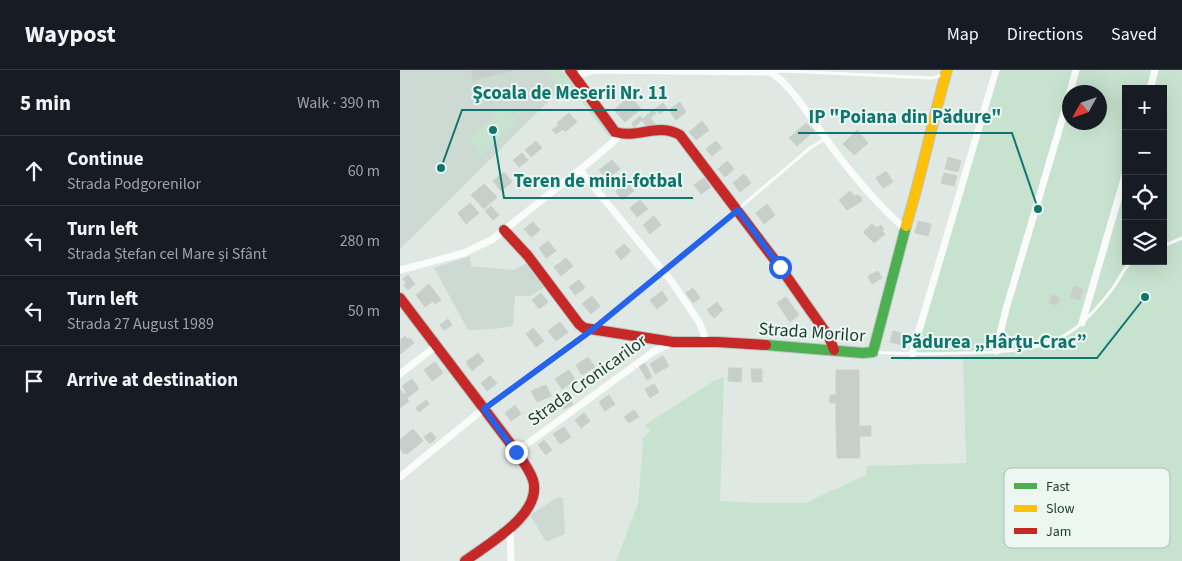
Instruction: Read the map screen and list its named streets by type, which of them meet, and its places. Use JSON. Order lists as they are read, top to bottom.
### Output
{
  "streets": {
    "street": ["Strada Morilor", "Strada Cronicarilor"]
  },
  "crossings": [
    ["Strada Morilor", "Strada Cronicarilor"]
  ],
  "places": [
    "Teren de mini-fotbal",
    "Şcoala de Meserii Nr. 11",
    "IP \"Poiana din Pădure\"",
    "Pădurea „Hârțu-Crac”"
  ],
  "legend": ["Fast", "Slow", "Jam"],
  "north": "bottom left",
  "page": {
    "header": "Waypost",
    "nav": ["Map", "Directions", "Saved"],
    "heading": ["5 min", "Walk · 390 m"],
    "map_buttons": ["+", "−"],
    "list": [
      ["Continue", "Strada Podgorenilor", "60 m"],
      ["Turn left", "Strada Ștefan cel Mare și Sfânt", "280 m"],
      ["Turn left", "Strada 27 August 1989", "50 m"],
      "Arrive at destination"
    ]
  }
}
